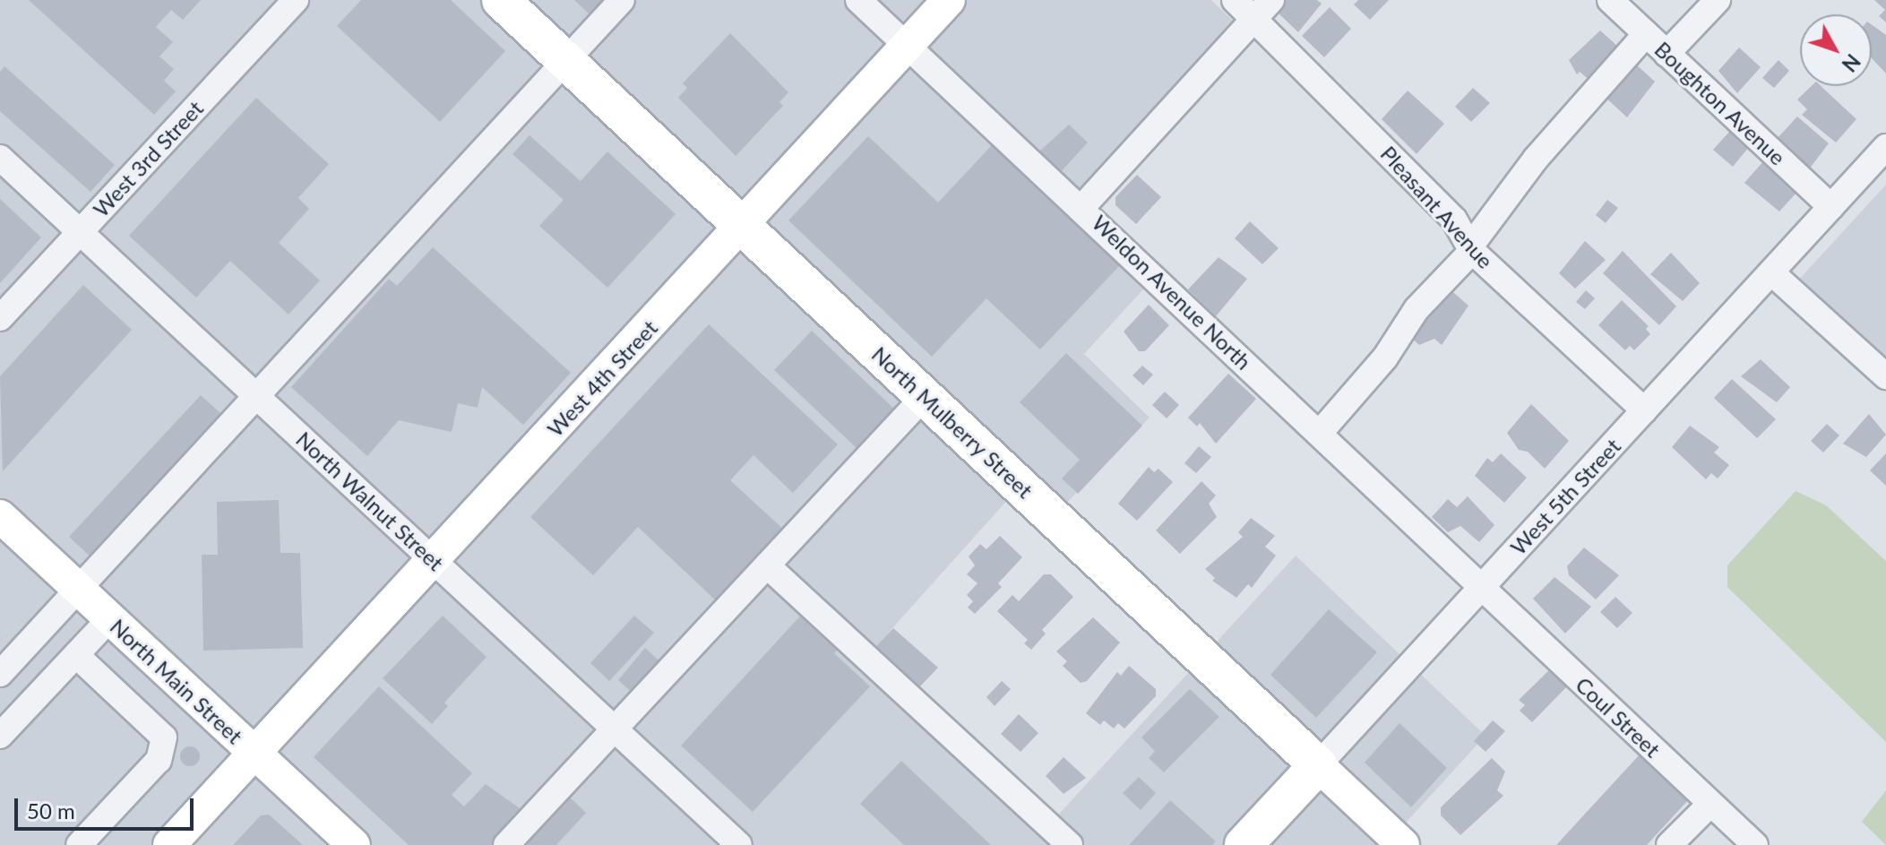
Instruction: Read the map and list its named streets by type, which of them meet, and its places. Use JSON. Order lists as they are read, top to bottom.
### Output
{
  "streets": {
    "highway": ["North Mulberry Street", "West 5th Street"],
    "main road": ["West 4th Street", "North Main Street"],
    "street": [
      "Boughton Avenue",
      "West 3rd Street",
      "Pleasant Avenue",
      "Weldon Avenue North",
      "North Walnut Street",
      "Coul Street"
    ]
  },
  "crossings": [
    ["Boughton Avenue", "West 5th Street"],
    ["West 3rd Street", "North Walnut Street"],
    ["Pleasant Avenue", "West 5th Street"],
    ["Weldon Avenue North", "West 4th Street"],
    ["Weldon Avenue North", "West 5th Street"],
    ["Weldon Avenue North", "Coul Street"],
    ["West 4th Street", "North Mulberry Street"],
    ["West 4th Street", "North Walnut Street"],
    ["West 4th Street", "North Main Street"],
    ["North Mulberry Street", "West 5th Street"],
    ["West 5th Street", "Coul Street"]
  ],
  "scale_bar": "50 m",
  "north": "bottom right"
}
